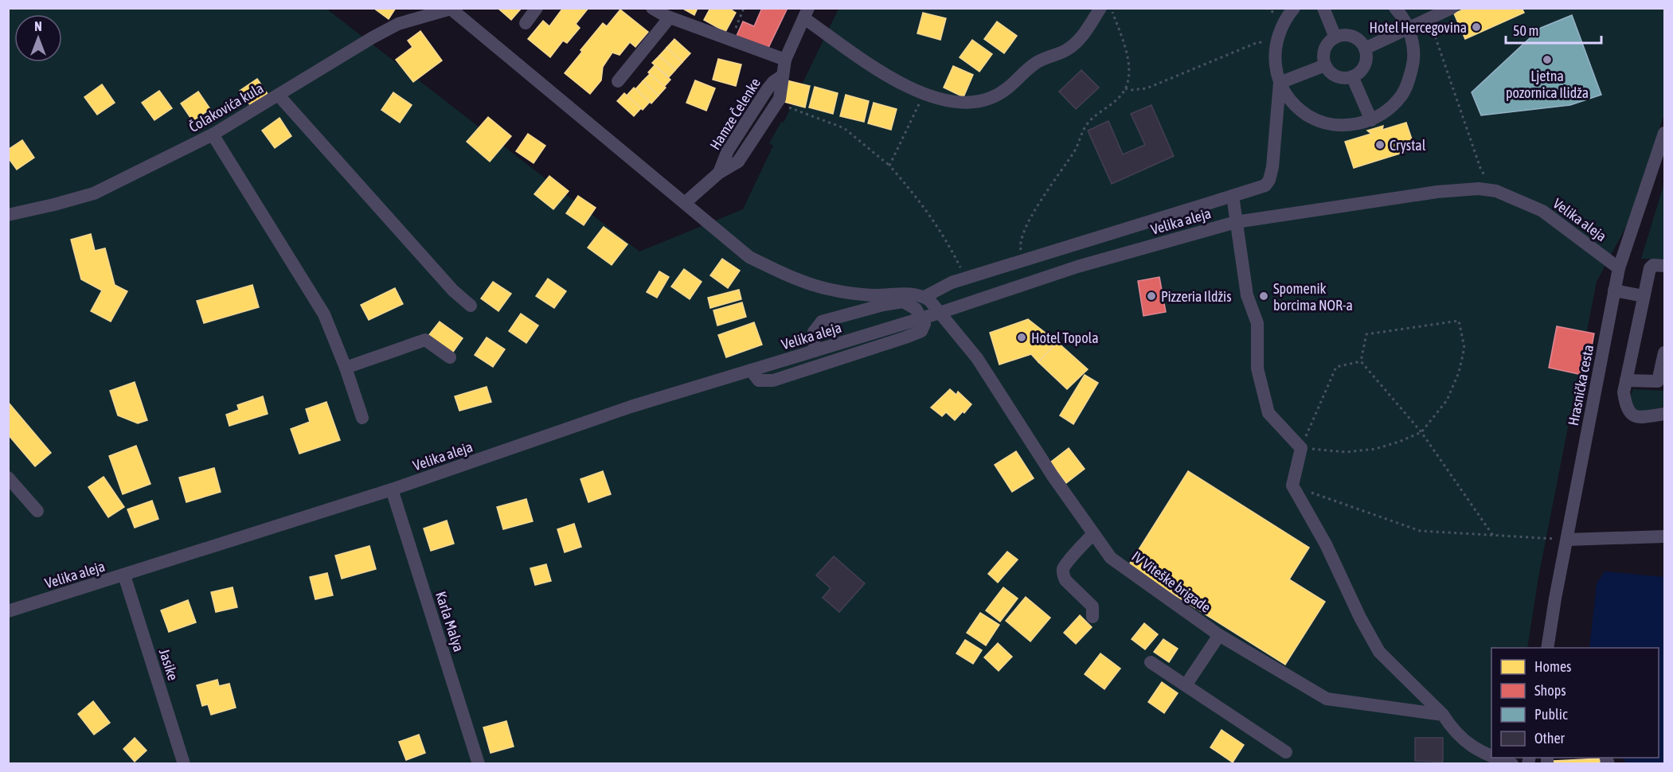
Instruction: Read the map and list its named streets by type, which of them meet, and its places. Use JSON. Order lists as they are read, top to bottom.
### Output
{
  "streets": {
    "street": [
      "Čolakovića kula",
      "Hamze Čelenke",
      "Velika aleja",
      "Hrasnička cesta",
      "IV Viteške brigade",
      "Karla Malya",
      "Jasike"
    ]
  },
  "crossings": [
    ["Velika aleja", "Hrasnička cesta"],
    ["Velika aleja", "IV Viteške brigade"],
    ["Velika aleja", "Karla Malya"],
    ["Velika aleja", "Jasike"]
  ],
  "places": [
    "Hotel Hercegovina",
    "Ljetna pozornica Ilidža",
    "Crystal",
    "Pizzeria Ildžis",
    "Spomenik borcima NOR-a",
    "Hotel Topola"
  ],
  "legend": [
    "Homes",
    "Shops",
    "Public",
    "Other"
  ],
  "scale_bar": "50 m",
  "north": "top"
}
